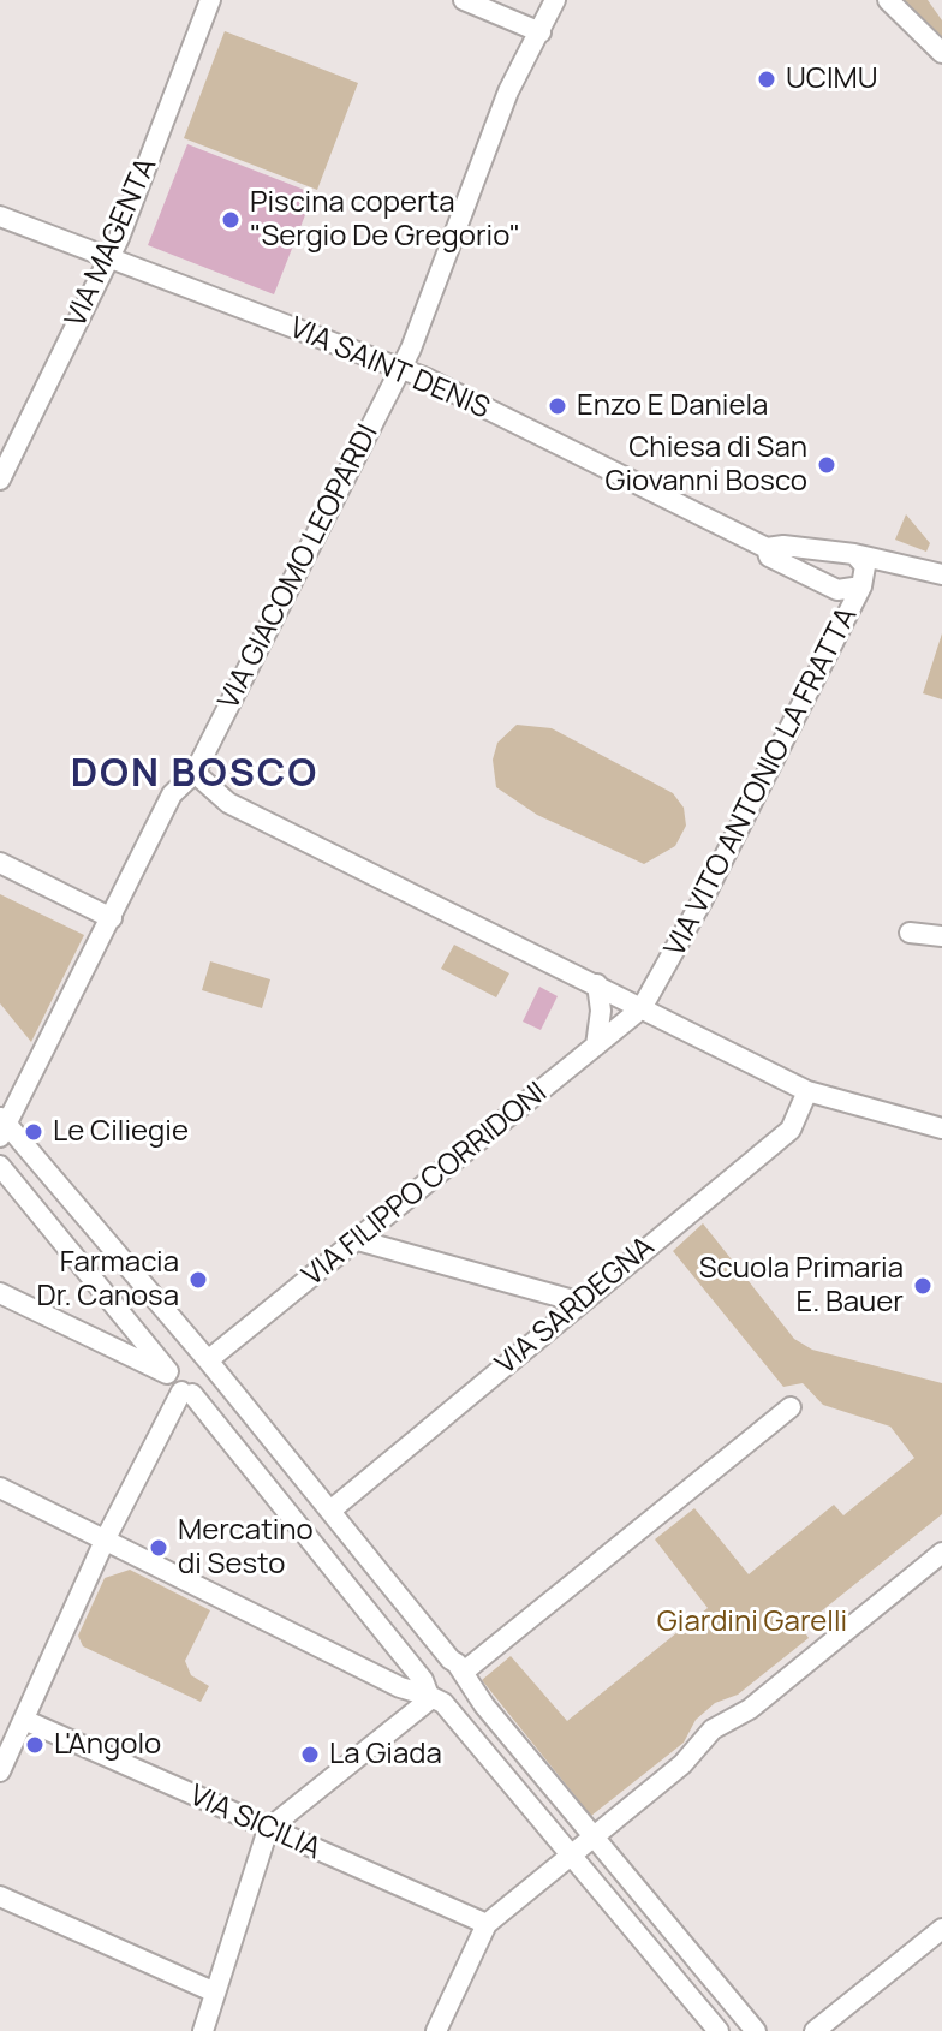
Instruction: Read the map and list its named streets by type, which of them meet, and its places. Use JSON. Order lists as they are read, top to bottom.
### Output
{
  "streets": {
    "street": [
      "VIA MAGENTA",
      "VIA SAINT DENIS",
      "VIA GIACOMO LEOPARDI",
      "VIA VITO ANTONIO LA FRATTA",
      "VIA FILIPPO CORRIDONI",
      "VIA SARDEGNA",
      "VIA SICILIA"
    ]
  },
  "crossings": [
    ["VIA MAGENTA", "VIA SAINT DENIS"],
    ["VIA SAINT DENIS", "VIA GIACOMO LEOPARDI"],
    ["VIA SAINT DENIS", "VIA VITO ANTONIO LA FRATTA"],
    ["VIA VITO ANTONIO LA FRATTA", "VIA FILIPPO CORRIDONI"]
  ],
  "districts": ["DON BOSCO"],
  "parks": ["Giardini Garelli"],
  "places": [
    "UCIMU",
    "Piscina coperta \"Sergio De Gregorio\"",
    "Enzo E Daniela",
    "Chiesa di San Giovanni Bosco",
    "Le Ciliegie",
    "Farmacia Dr. Canosa",
    "Scuola Primaria E. Bauer",
    "Mercatino di Sesto",
    "L'Angolo",
    "La Giada"
  ]
}
